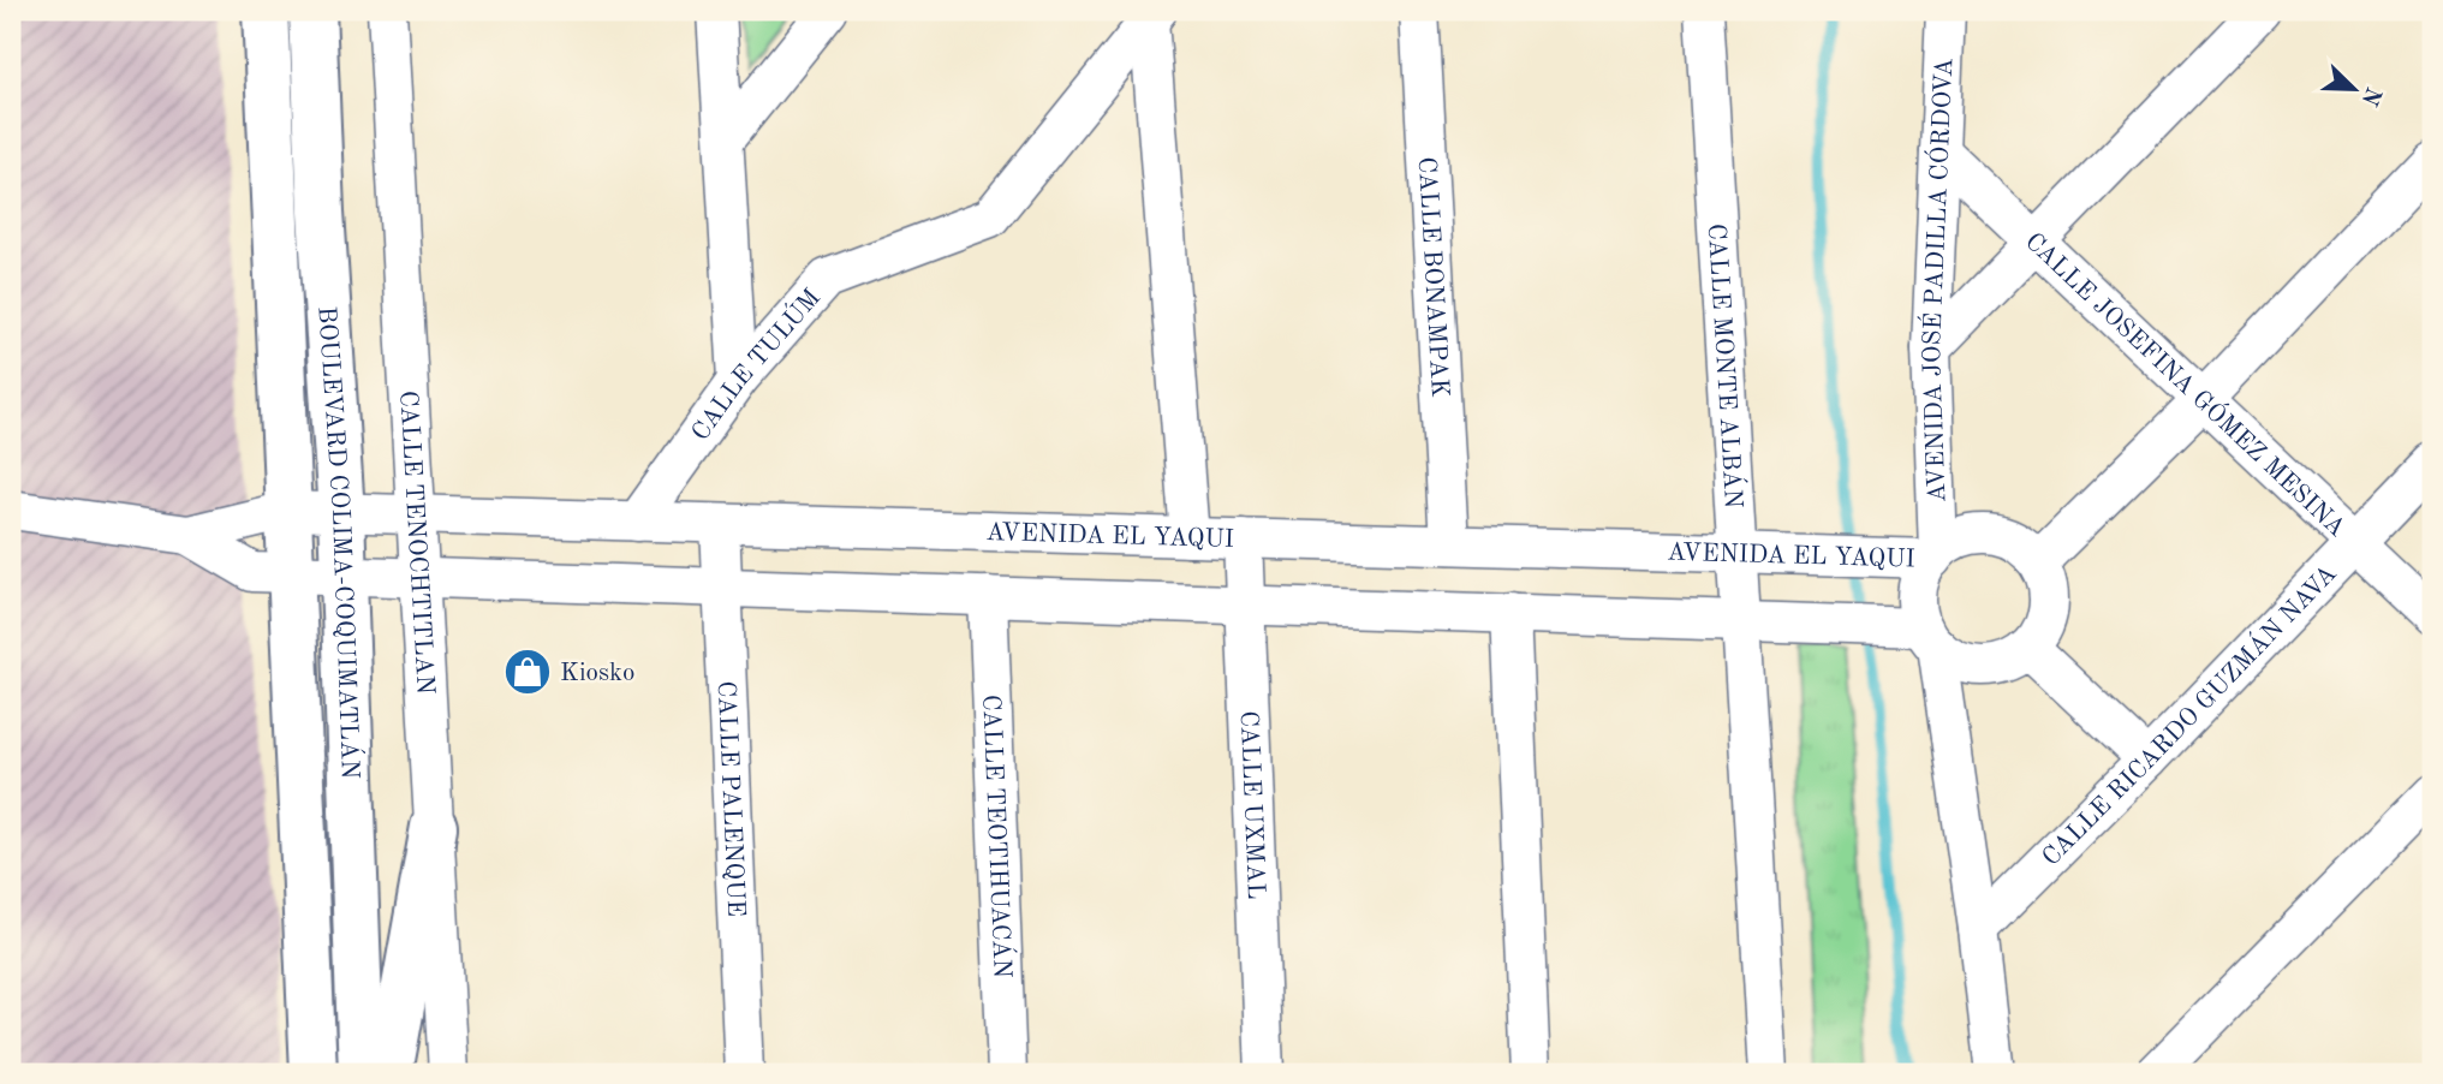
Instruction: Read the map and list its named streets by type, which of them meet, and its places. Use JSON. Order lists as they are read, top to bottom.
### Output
{
  "streets": {
    "main road": ["BOULEVARD COLIMA-COQUIMATLÁN"],
    "street": [
      "CALLE BONAMPAK",
      "AVENIDA JOSÉ PADILLA CÓRDOVA",
      "CALLE TULÚM",
      "CALLE MONTE ALBÁN",
      "CALLE JOSEFINA GÓMEZ MESINA",
      "AVENIDA EL YAQUI",
      "CALLE TENOCHTITLAN",
      "CALLE RICARDO GUZMÁN NAVA",
      "CALLE PALENQUE",
      "CALLE UXMAL",
      "CALLE TEOTIHUACÁN"
    ]
  },
  "crossings": [
    ["CALLE BONAMPAK", "AVENIDA EL YAQUI"],
    ["AVENIDA JOSÉ PADILLA CÓRDOVA", "CALLE JOSEFINA GÓMEZ MESINA"],
    ["AVENIDA JOSÉ PADILLA CÓRDOVA", "AVENIDA EL YAQUI"],
    ["CALLE TULÚM", "AVENIDA EL YAQUI"],
    ["CALLE MONTE ALBÁN", "AVENIDA EL YAQUI"],
    ["CALLE JOSEFINA GÓMEZ MESINA", "CALLE RICARDO GUZMÁN NAVA"],
    ["AVENIDA EL YAQUI", "BOULEVARD COLIMA-COQUIMATLÁN"],
    ["AVENIDA EL YAQUI", "CALLE TENOCHTITLAN"],
    ["AVENIDA EL YAQUI", "CALLE PALENQUE"],
    ["AVENIDA EL YAQUI", "CALLE UXMAL"]
  ],
  "places": {
    "shop": ["Kiosko"]
  },
  "north": "bottom right"
}
